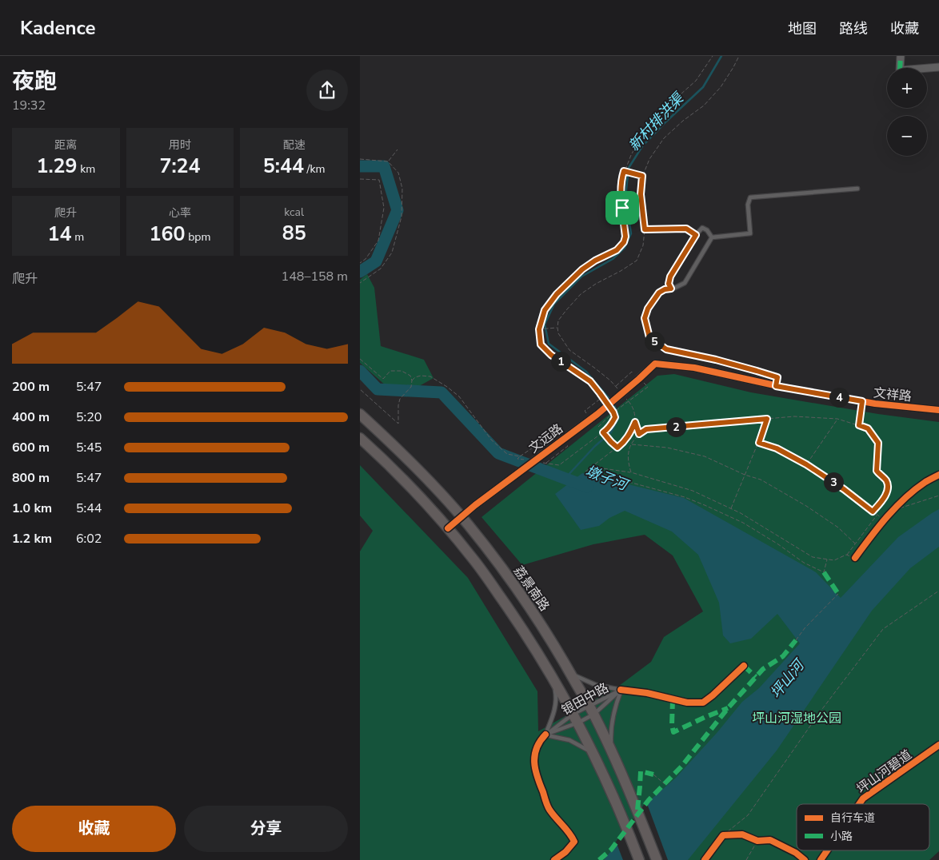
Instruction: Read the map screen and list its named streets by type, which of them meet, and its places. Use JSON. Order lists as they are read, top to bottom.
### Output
{
  "streets": {
    "main road": ["荔景南路"],
    "street": ["文祥路", "文远路"],
    "lane": ["银田中路"],
    "cycle path": ["坪山河碧道"]
  },
  "crossings": [
    ["文祥路", "文远路"],
    ["文远路", "荔景南路"],
    ["荔景南路", "银田中路"]
  ],
  "water": ["新村排洪渠", "墩子河", "坪山河"],
  "parks": ["坪山河湿地公园"],
  "legend": ["自行车道", "小路"],
  "page": {
    "header": "Kadence",
    "nav": ["地图", "路线", "收藏"],
    "heading": ["夜跑", "19:32"],
    "map_buttons": ["+", "−"],
    "stats": [
      ["距离", "1.29 km"],
      ["用时", "7:24"],
      ["配速", "5:44 /km"],
      ["爬升", "14 m"],
      ["心率", "160 bpm"],
      ["kcal", "85"]
    ],
    "chart": ["爬升", "148–158 m"],
    "pins": [
      "5",
      "1",
      "4",
      "2",
      "3"
    ],
    "list": [
      {
        "name": "200 m",
        "note": "5:47"
      },
      {
        "name": "400 m",
        "note": "5:20"
      },
      {
        "name": "600 m",
        "note": "5:45"
      },
      {
        "name": "800 m",
        "note": "5:47"
      },
      {
        "name": "1.0 km",
        "note": "5:44"
      },
      {
        "name": "1.2 km",
        "note": "6:02"
      }
    ],
    "buttons": ["收藏", "分享"]
  }
}
